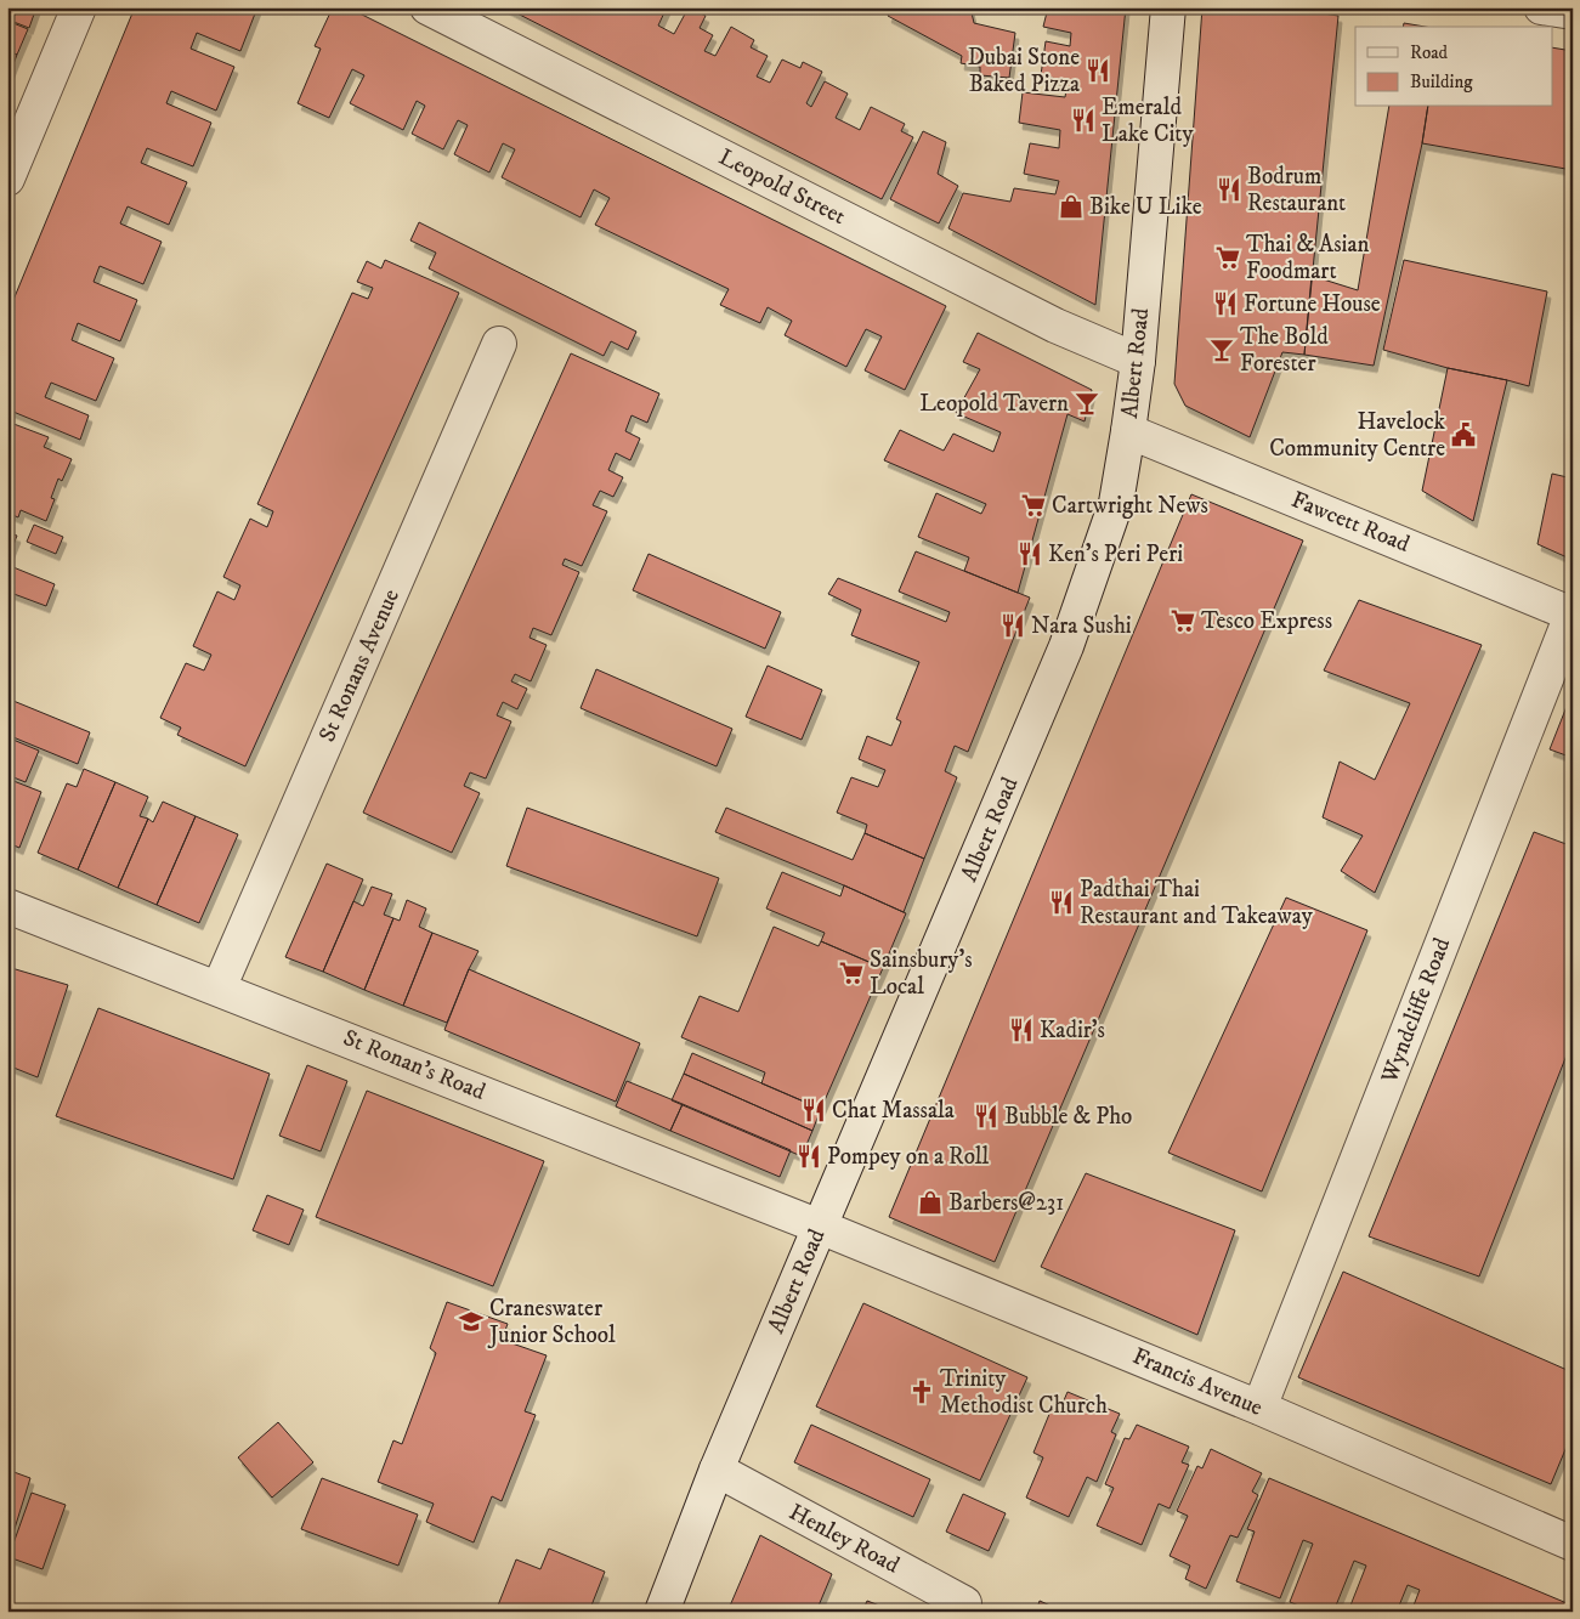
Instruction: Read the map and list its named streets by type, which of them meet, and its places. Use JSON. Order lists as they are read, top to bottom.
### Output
{
  "streets": {
    "street": [
      "Leopold Street",
      "Albert Road",
      "Fawcett Road",
      "St Ronans Avenue",
      "Wyndcliffe Road",
      "St Ronan's Road",
      "Francis Avenue",
      "Henley Road"
    ]
  },
  "crossings": [
    ["Leopold Street", "Albert Road"],
    ["Albert Road", "Fawcett Road"],
    ["Albert Road", "St Ronan's Road"],
    ["Albert Road", "Francis Avenue"],
    ["Albert Road", "Henley Road"],
    ["Fawcett Road", "Wyndcliffe Road"],
    ["St Ronans Avenue", "St Ronan's Road"],
    ["Wyndcliffe Road", "Francis Avenue"],
    ["St Ronan's Road", "Francis Avenue"]
  ],
  "places": {
    "restaurant": [
      "Dubai Stone Baked Pizza",
      "Emerald Lake City",
      "Bodrum Restaurant",
      "Fortune House",
      "Ken's Peri Peri",
      "Nara Sushi",
      "Padthai Thai Restaurant and Takeaway",
      "Kadir's",
      "Chat Massala",
      "Bubble & Pho",
      "Pompey on a Roll"
    ],
    "shop": ["Bike U Like", "Barbers@231"],
    "supermarket": [
      "Thai & Asian Foodmart",
      "Cartwright News",
      "Tesco Express",
      "Sainsbury's Local"
    ],
    "bar": ["The Bold Forester", "Leopold Tavern"],
    "public building": ["Havelock Community Centre"],
    "school or university": ["Craneswater Junior School"],
    "church": ["Trinity Methodist Church"]
  },
  "legend": ["Road", "Building"]
}
